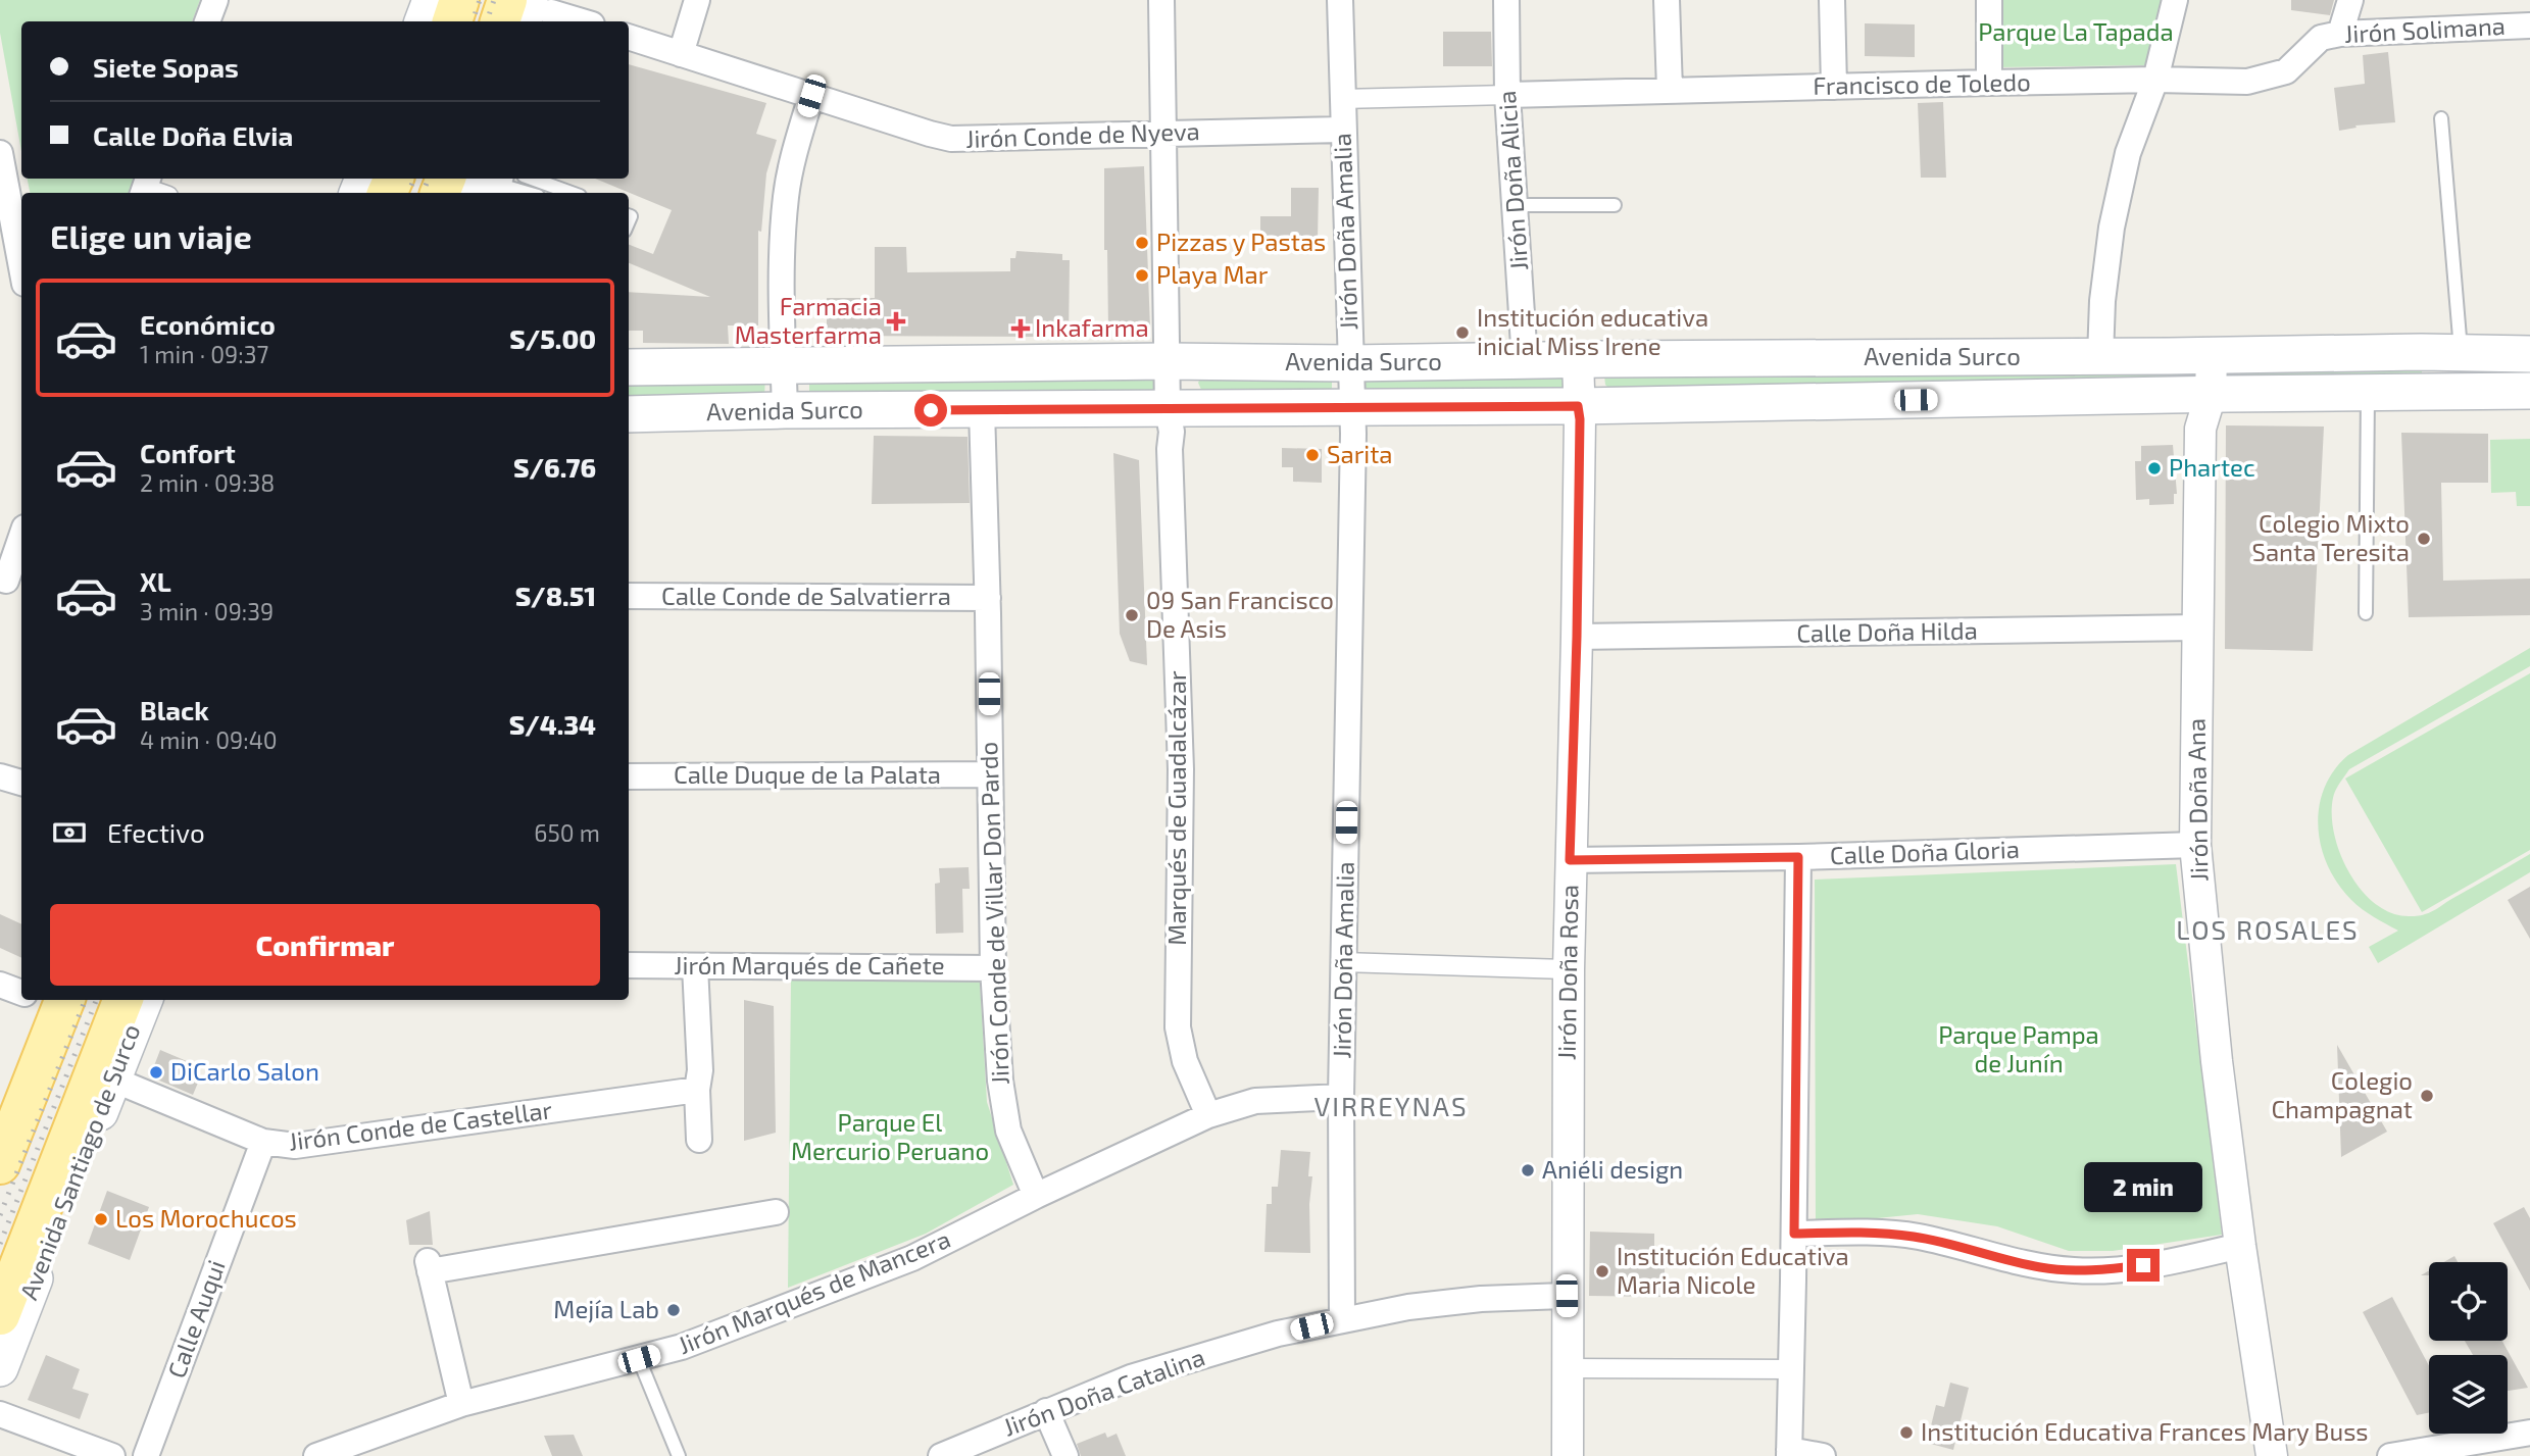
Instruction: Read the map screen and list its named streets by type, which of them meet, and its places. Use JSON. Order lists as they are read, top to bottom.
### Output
{
  "streets": {
    "main road": ["Avenida Surco", "Avenida Santiago de Surco"],
    "street": [
      "Jirón Solimana",
      "Francisco de Toledo",
      "Jirón Conde de Nyeva",
      "Jirón Doña Alicia",
      "Jirón Doña Amalia",
      "Calle Conde de Salvatierra",
      "Calle Doña Hilda",
      "Calle Duque de la Palata",
      "Jirón Doña Ana",
      "Marqués de Guadalcázar",
      "Calle Doña Gloria",
      "Jirón Conde de Villar Don Pardo",
      "Jirón Marqués de Cañete",
      "Jirón Doña Rosa",
      "Jirón Conde de Castellar",
      "Jirón Marqués de Mancera",
      "Calle Auqui",
      "Jirón Doña Catalina"
    ]
  },
  "crossings": [
    ["Jirón Solimana", "Francisco de Toledo"],
    ["Francisco de Toledo", "Jirón Doña Alicia"],
    ["Jirón Conde de Nyeva", "Jirón Doña Amalia"],
    ["Jirón Conde de Nyeva", "Marqués de Guadalcázar"],
    ["Jirón Doña Alicia", "Avenida Surco"],
    ["Jirón Doña Amalia", "Avenida Surco"],
    ["Jirón Doña Amalia", "Jirón Marqués de Mancera"],
    ["Jirón Doña Amalia", "Jirón Doña Catalina"],
    ["Avenida Surco", "Jirón Doña Ana"],
    ["Avenida Surco", "Marqués de Guadalcázar"],
    ["Avenida Surco", "Jirón Conde de Villar Don Pardo"],
    ["Avenida Surco", "Jirón Doña Rosa"],
    ["Calle Conde de Salvatierra", "Jirón Conde de Villar Don Pardo"],
    ["Calle Doña Hilda", "Jirón Doña Ana"],
    ["Calle Doña Hilda", "Jirón Doña Rosa"],
    ["Calle Duque de la Palata", "Jirón Conde de Villar Don Pardo"],
    ["Jirón Doña Ana", "Calle Doña Gloria"],
    ["Marqués de Guadalcázar", "Jirón Marqués de Mancera"],
    ["Calle Doña Gloria", "Jirón Doña Rosa"],
    ["Jirón Conde de Villar Don Pardo", "Jirón Marqués de Cañete"],
    ["Jirón Conde de Villar Don Pardo", "Jirón Marqués de Mancera"],
    ["Jirón Doña Rosa", "Jirón Doña Catalina"],
    ["Jirón Conde de Castellar", "Avenida Santiago de Surco"],
    ["Jirón Conde de Castellar", "Calle Auqui"]
  ],
  "districts": ["LOS ROSALES", "VIRREYNAS"],
  "parks": ["Parque La Tapada", "Parque Pampa de Junín", "Parque El Mercurio Peruano"],
  "places": {
    "other": [
      "Pizzas y Pastas",
      "Playa Mar",
      "Institución educativa inicial Miss Irene",
      "Sarita",
      "Phartec",
      "Colegio Mixto Santa Teresita",
      "09 San Francisco De Asis",
      "DiCarlo Salon",
      "Colegio Champagnat",
      "Aniéli design",
      "Los Morochucos",
      "Institución Educativa Maria Nicole",
      "Mejía Lab",
      "Institución Educativa Frances Mary Buss"
    ],
    "health": ["Farmacia Masterfarma", "Inkafarma"]
  },
  "page": {
    "banner": ["Siete Sopas", "Calle Doña Elvia"],
    "heading": "Elige un viaje",
    "list": [
      {
        "name": "Económico",
        "note": "1 min · 09:37",
        "value": "S/5.00"
      },
      {
        "name": "Confort",
        "note": "2 min · 09:38",
        "value": "S/6.76"
      },
      {
        "name": "XL",
        "note": "3 min · 09:39",
        "value": "S/8.51"
      },
      {
        "name": "Black",
        "note": "4 min · 09:40",
        "value": "S/4.34"
      }
    ],
    "pay": ["Efectivo", "650 m"],
    "buttons": "Confirmar",
    "bubble": "2 min"
  }
}
